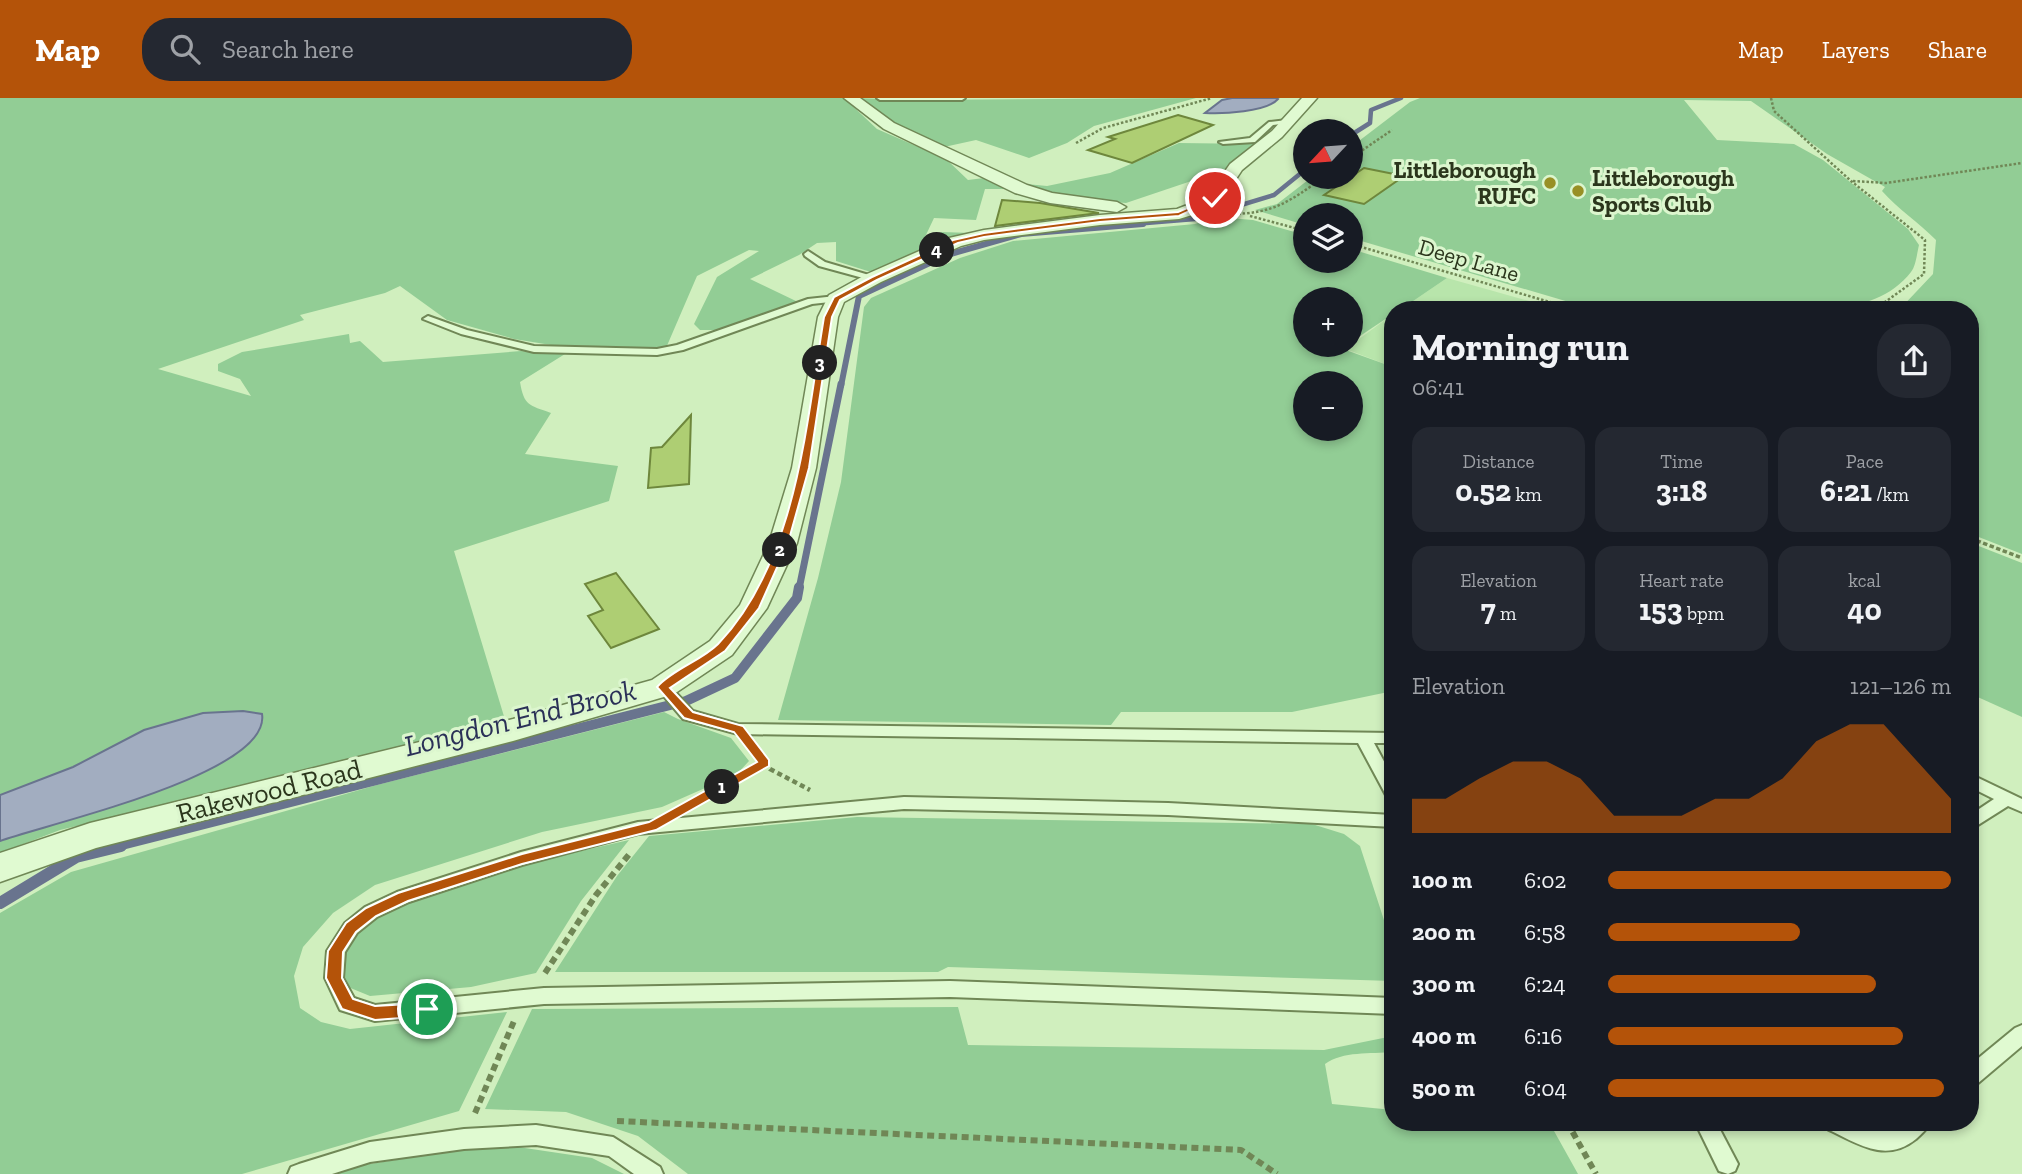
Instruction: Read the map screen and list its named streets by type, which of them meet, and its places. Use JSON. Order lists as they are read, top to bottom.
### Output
{
  "streets": {
    "street": ["Rakewood Road"],
    "path": ["Deep Lane"]
  },
  "water": ["Longdon End Brook"],
  "places": ["Littleborough RUFC", "Littleborough Sports Club"],
  "north": "bottom left",
  "page": {
    "header": "Map",
    "search": "Search here",
    "nav": ["Map", "Layers", "Share"],
    "map_buttons": ["+", "−"],
    "pins": [
      "4",
      "3",
      "2",
      "1"
    ],
    "heading": ["Morning run", "06:41"],
    "stats": [
      ["Distance", "0.52 km"],
      ["Time", "3:18"],
      ["Pace", "6:21 /km"],
      ["Elevation", "7 m"],
      ["Heart rate", "153 bpm"],
      ["kcal", "40"]
    ],
    "chart": ["Elevation", "121–126 m"],
    "list": [
      {
        "name": "100 m",
        "note": "6:02"
      },
      {
        "name": "200 m",
        "note": "6:58"
      },
      {
        "name": "300 m",
        "note": "6:24"
      },
      {
        "name": "400 m",
        "note": "6:16"
      },
      {
        "name": "500 m",
        "note": "6:04"
      }
    ]
  }
}
